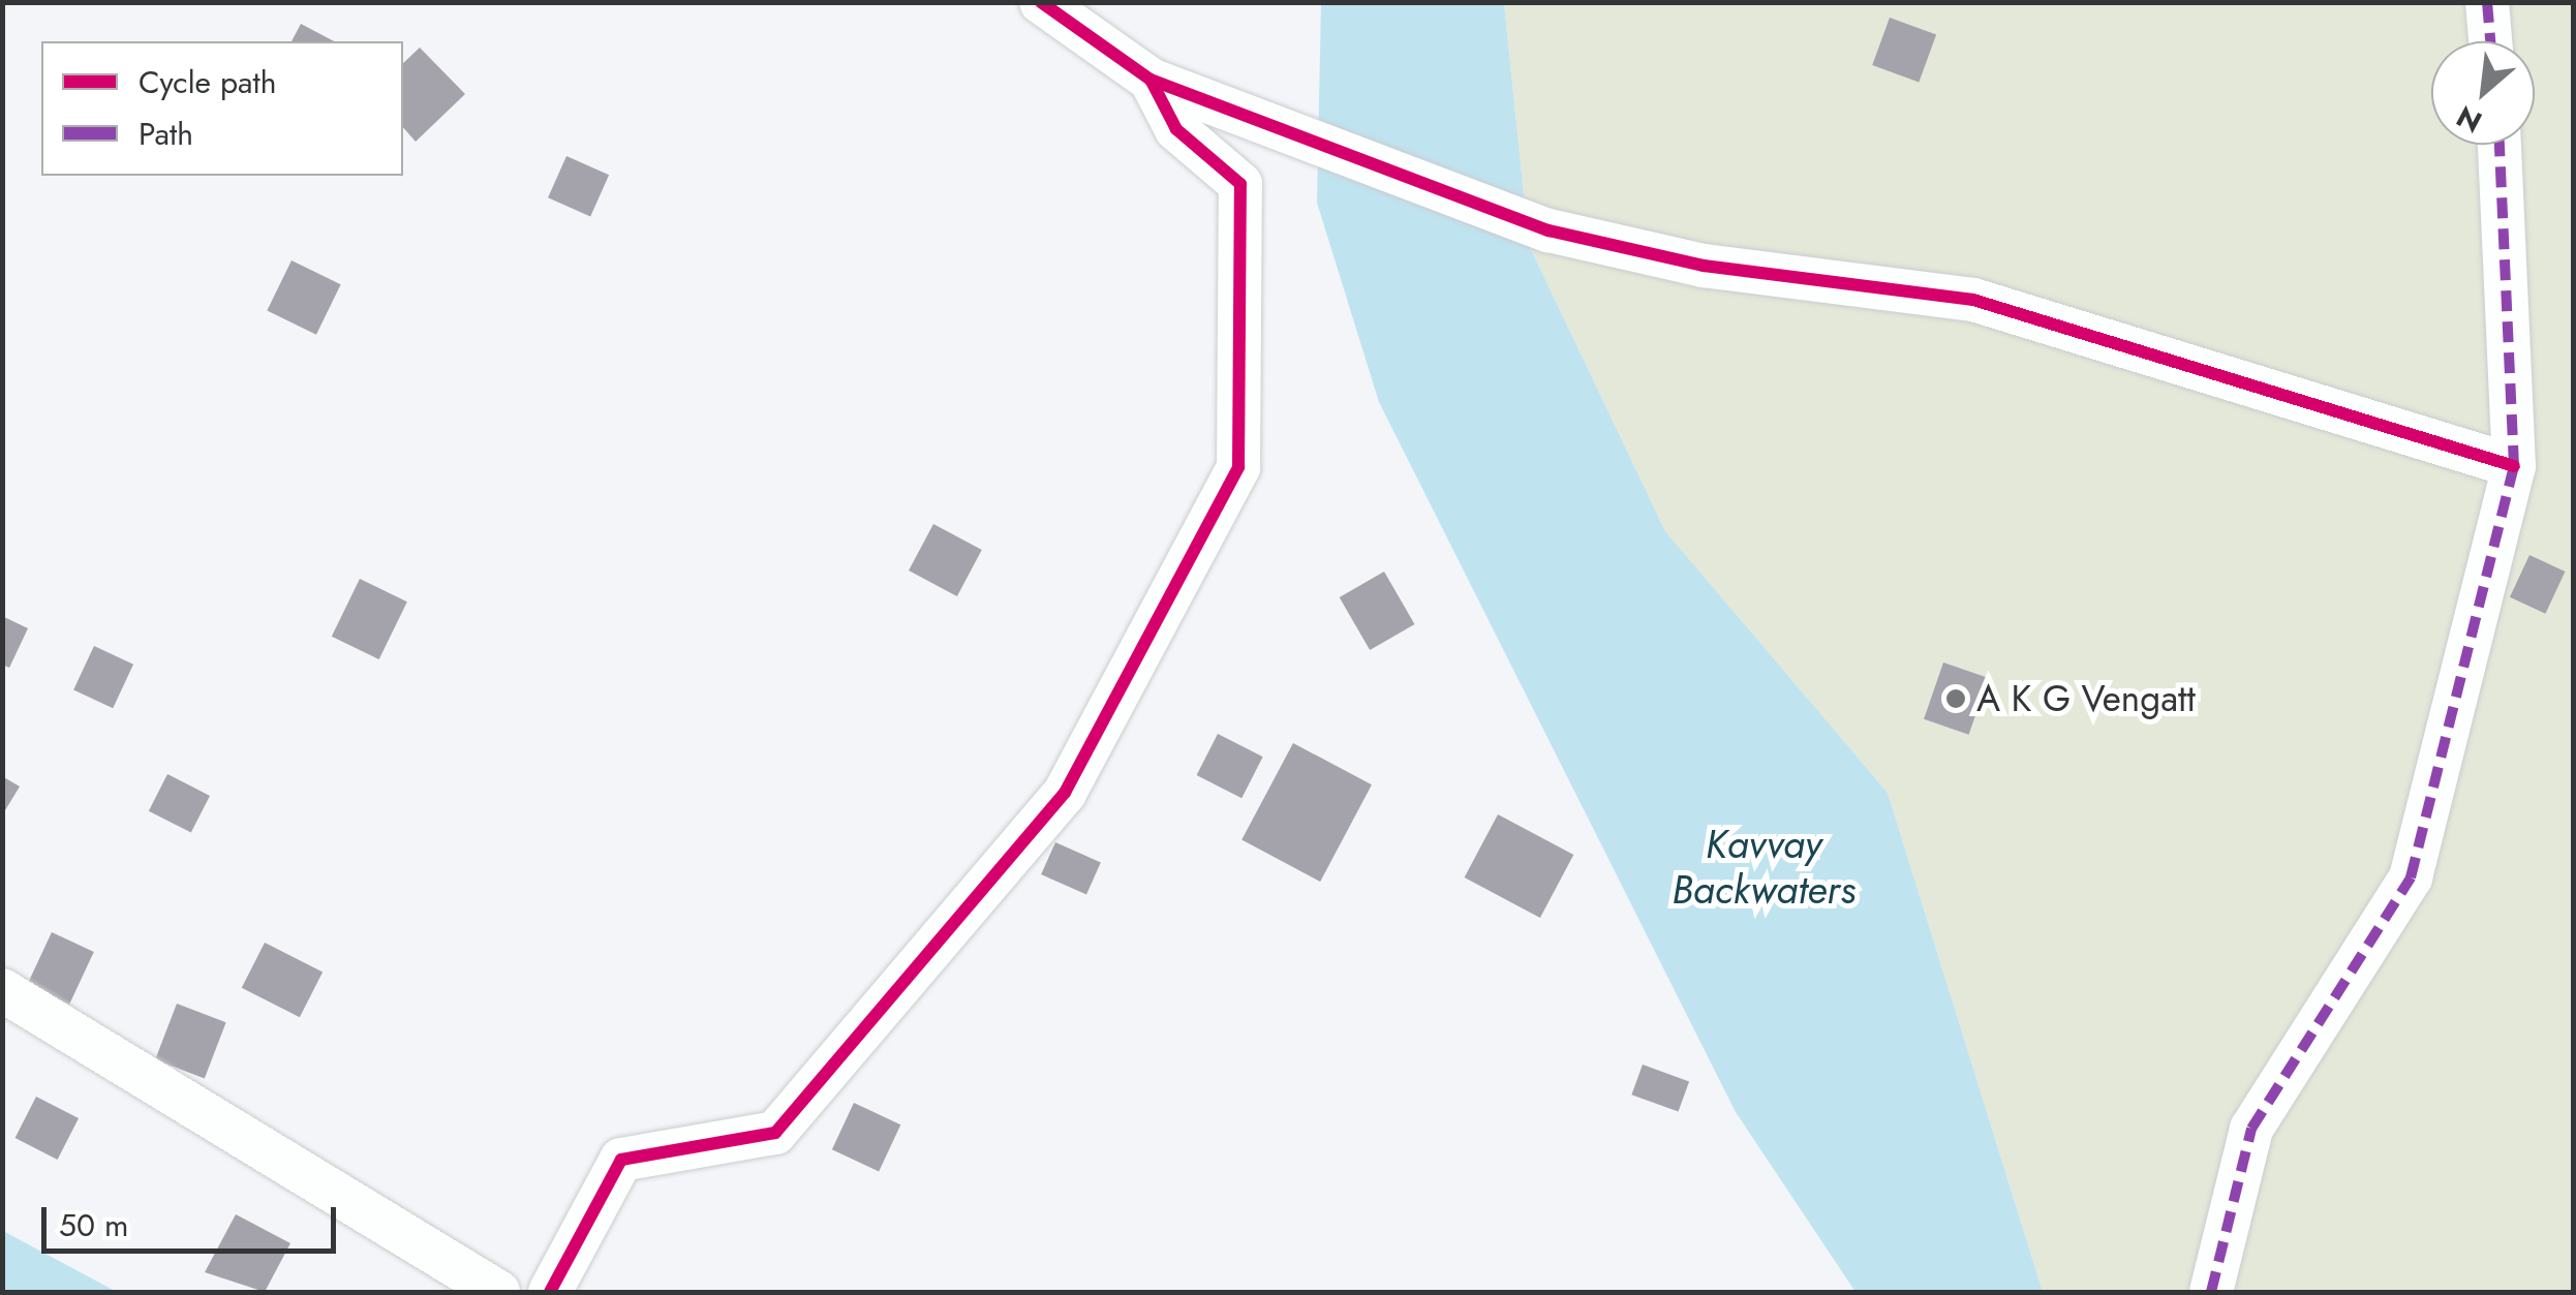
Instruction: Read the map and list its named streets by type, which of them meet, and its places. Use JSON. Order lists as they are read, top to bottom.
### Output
{
  "water": ["Kavvay Backwaters"],
  "places": ["A K G Vengatt"],
  "legend": ["Cycle path", "Path"],
  "scale_bar": "50 m",
  "north": "bottom left"
}
